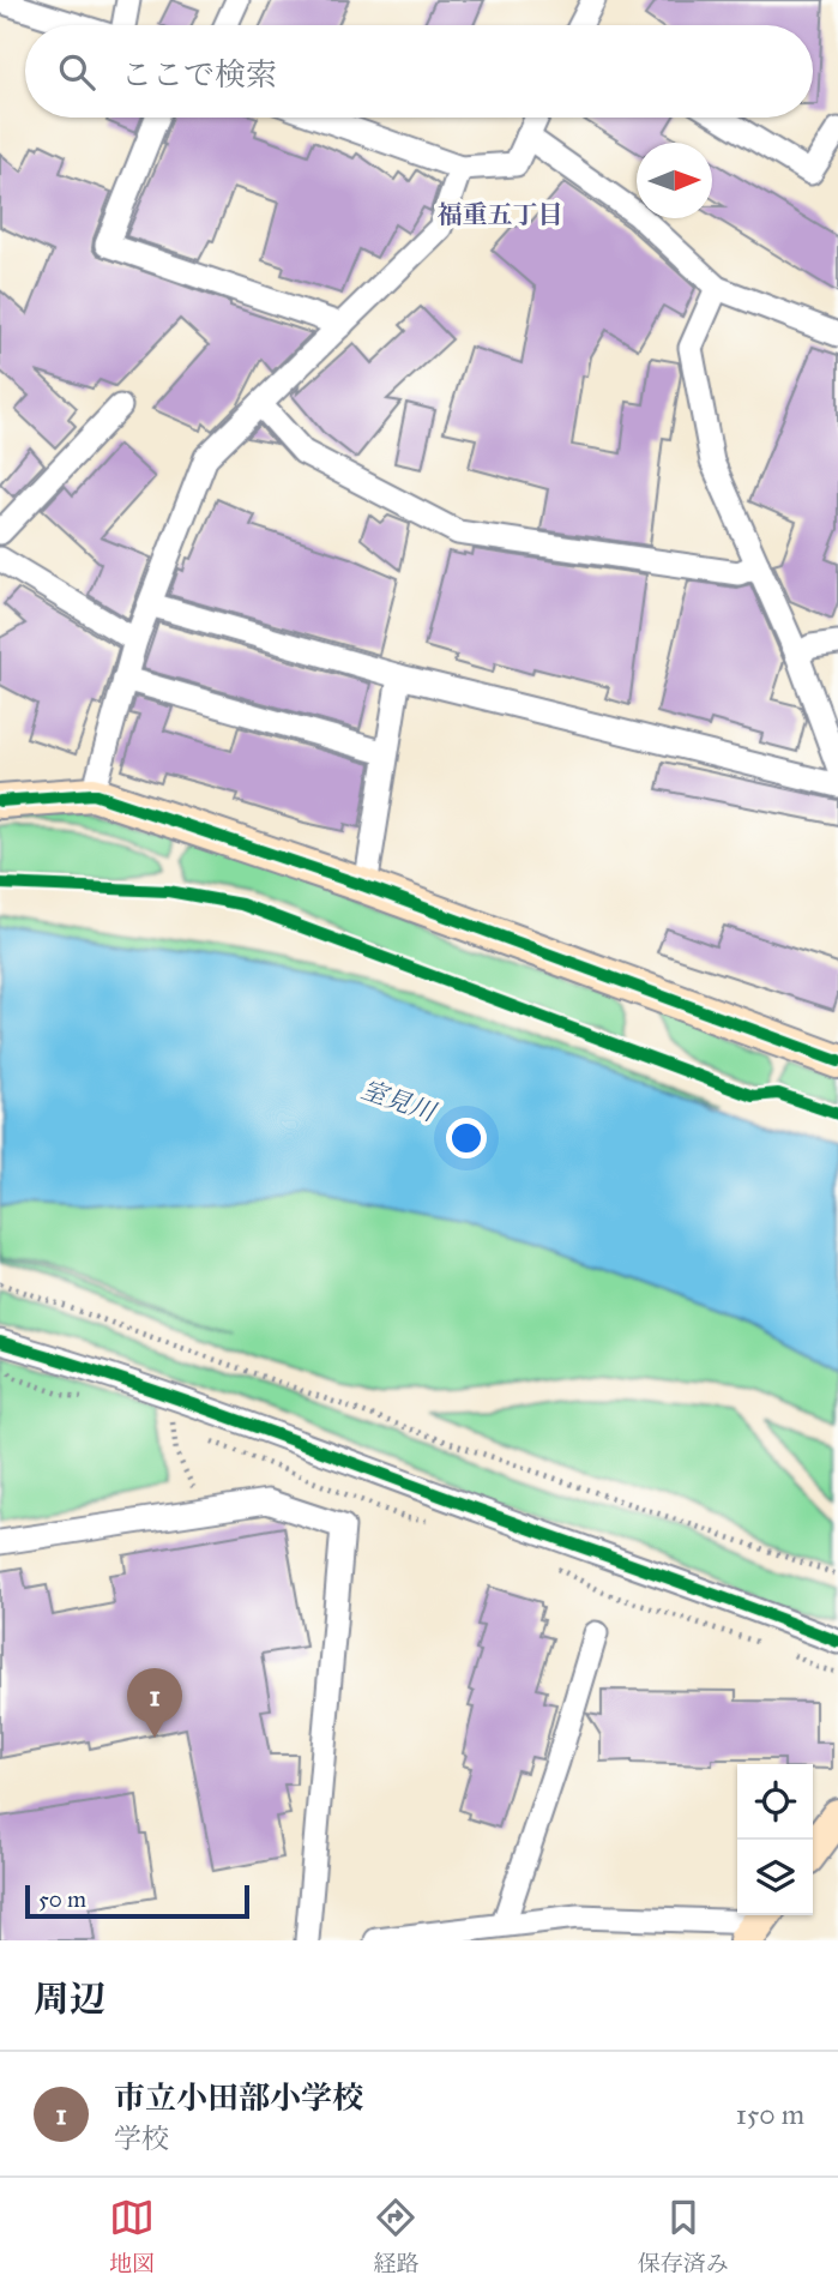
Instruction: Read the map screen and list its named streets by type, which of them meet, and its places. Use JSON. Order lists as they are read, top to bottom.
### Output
{
  "districts": ["福重五丁目"],
  "water": ["室見川"],
  "scale_bar": "50 m",
  "north": "right",
  "page": {
    "search": "ここで検索",
    "pins": "1",
    "scale": "50 m",
    "heading": "周辺",
    "list": [
      {
        "mark": "1",
        "name": "市立小田部小学校",
        "note": "学校",
        "value": "150 m"
      }
    ],
    "nav": ["地図", "経路", "保存済み"]
  }
}
